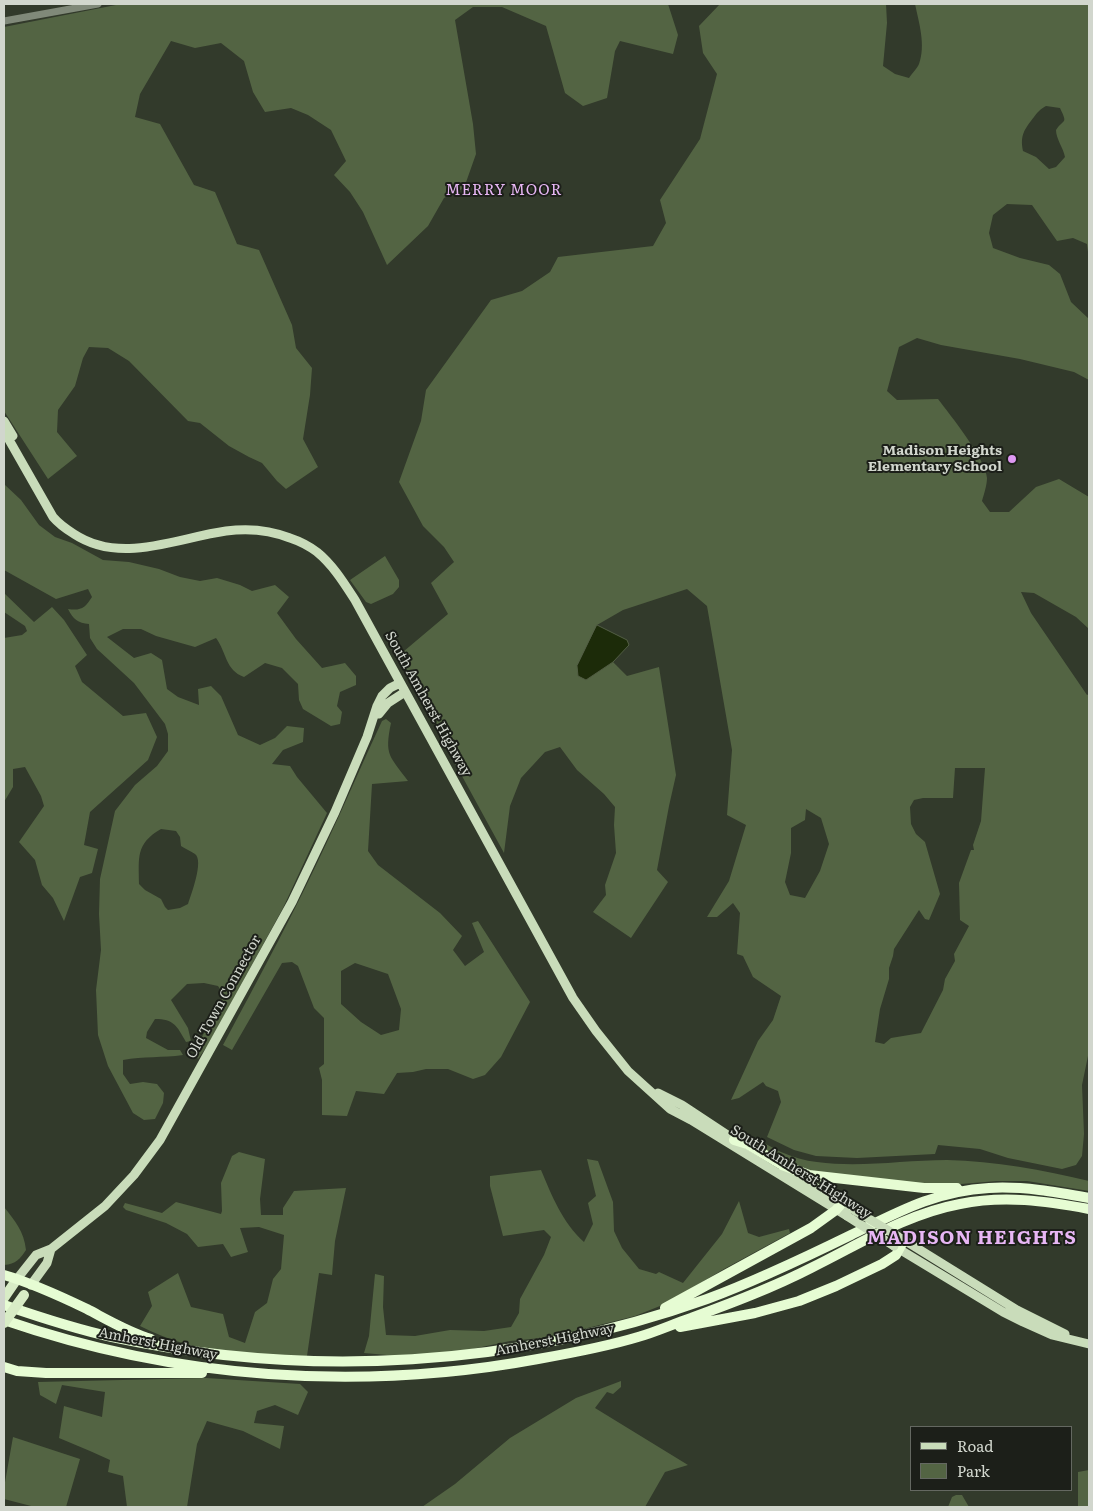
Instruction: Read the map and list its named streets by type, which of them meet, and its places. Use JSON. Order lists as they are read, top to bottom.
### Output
{
  "streets": {
    "highway": ["Old Town Connector", "Amherst Highway"],
    "main road": ["South Amherst Highway"]
  },
  "crossings": [
    ["South Amherst Highway", "Old Town Connector"],
    ["Old Town Connector", "Amherst Highway"]
  ],
  "districts": ["MERRY MOOR", "MADISON HEIGHTS"],
  "places": ["Madison Heights Elementary School"],
  "legend": ["Road", "Park"]
}
